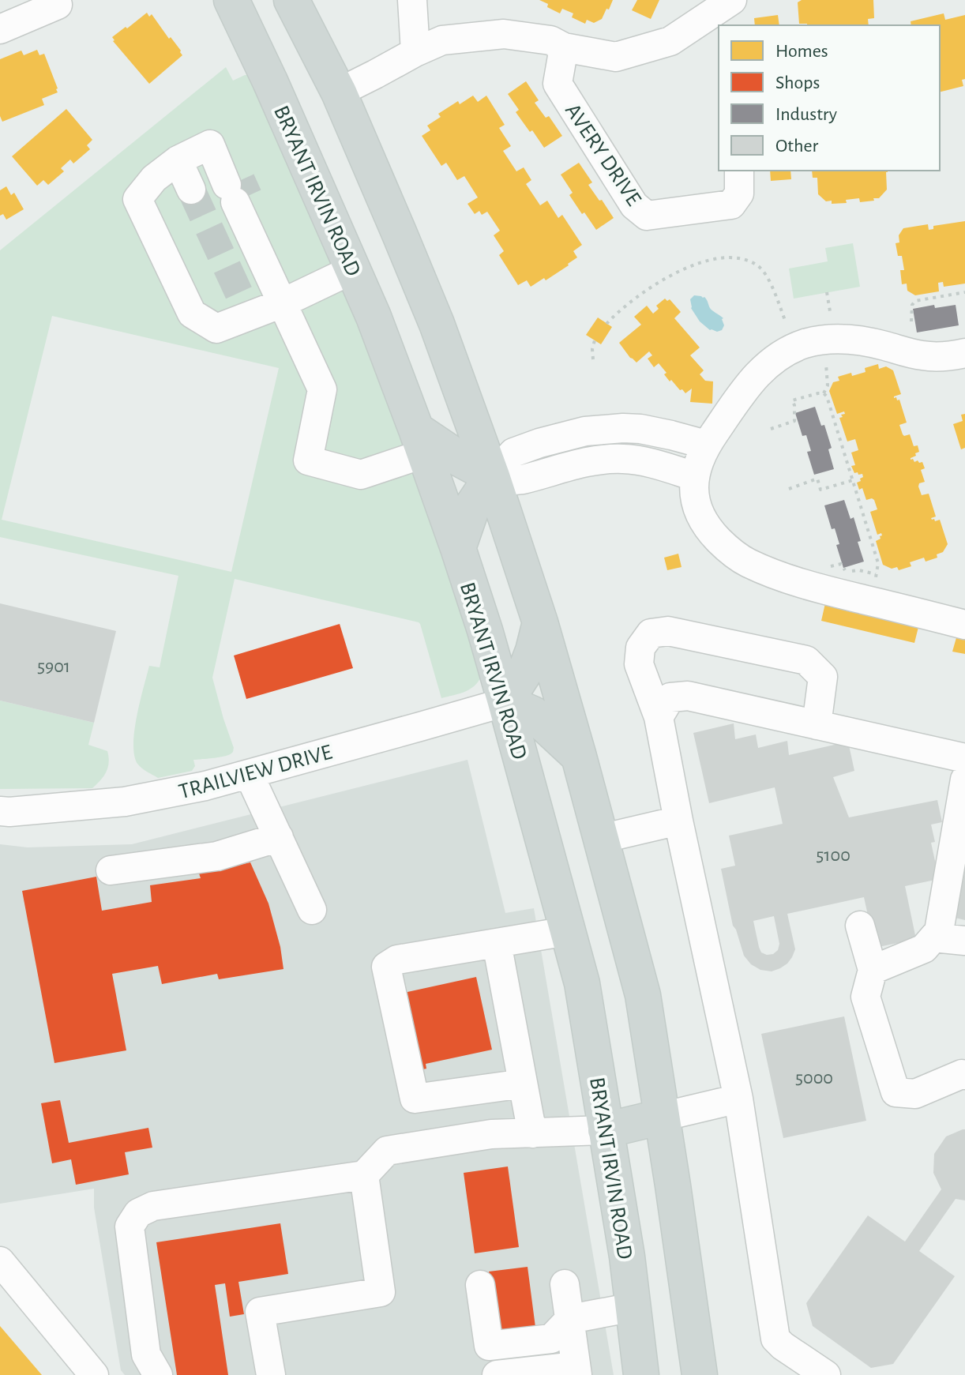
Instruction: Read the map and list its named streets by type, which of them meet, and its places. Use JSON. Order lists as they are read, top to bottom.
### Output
{
  "streets": {
    "main road": ["BRYANT IRVIN ROAD"],
    "street": ["AVERY DRIVE", "TRAILVIEW DRIVE"]
  },
  "crossings": [
    ["BRYANT IRVIN ROAD", "TRAILVIEW DRIVE"]
  ],
  "house_numbers": ["5901", "5100", "5000"],
  "legend": [
    "Homes",
    "Shops",
    "Industry",
    "Other"
  ]
}
